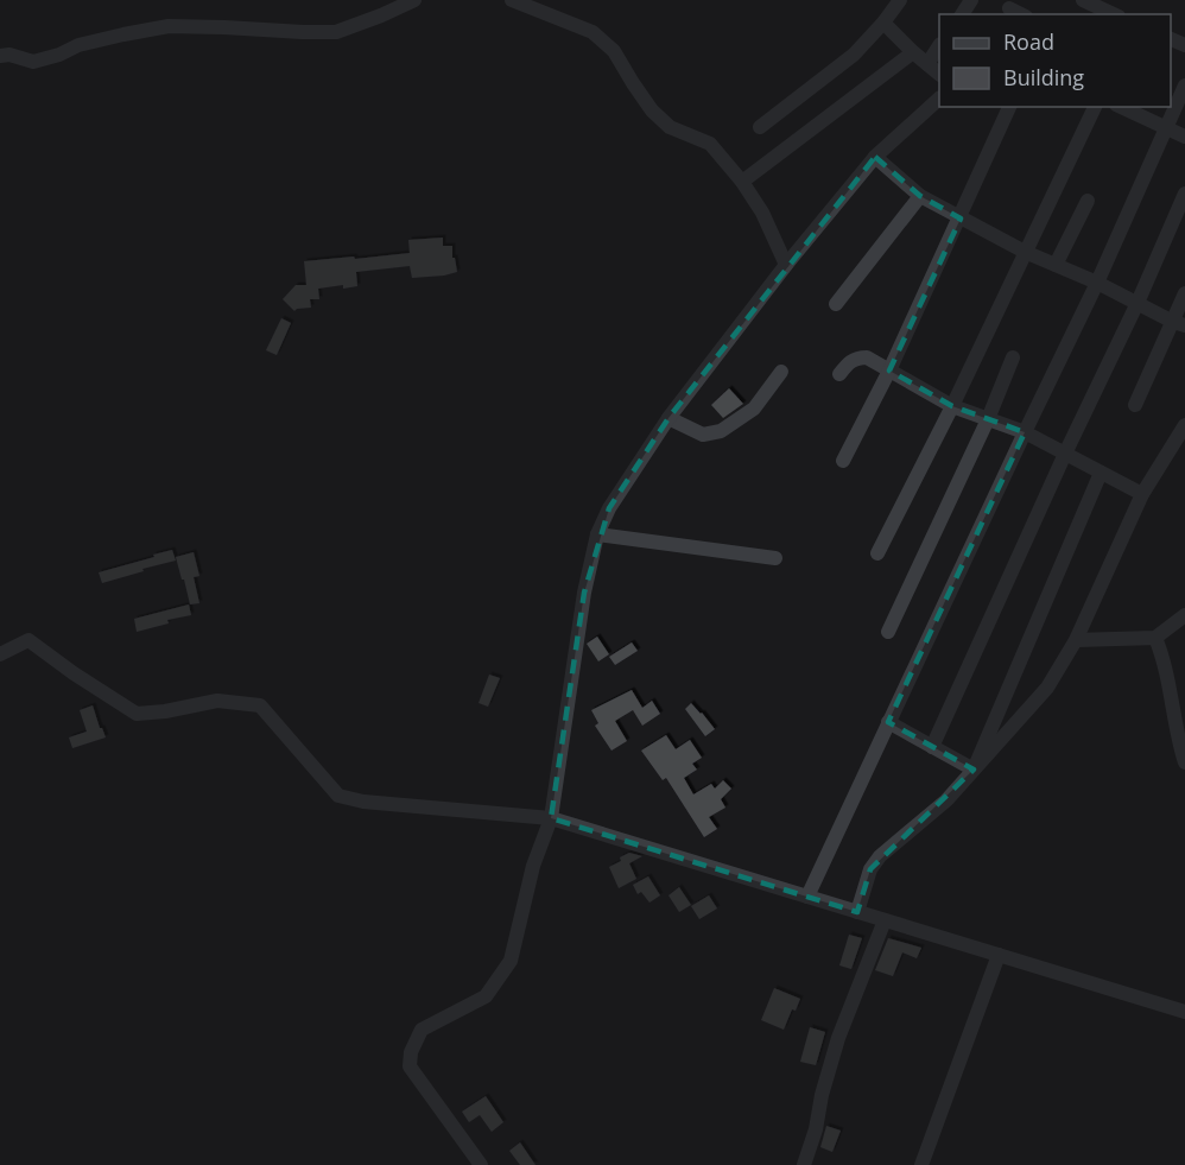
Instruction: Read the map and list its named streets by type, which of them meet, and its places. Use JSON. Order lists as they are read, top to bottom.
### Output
{
  "legend": ["Road", "Building"]
}
